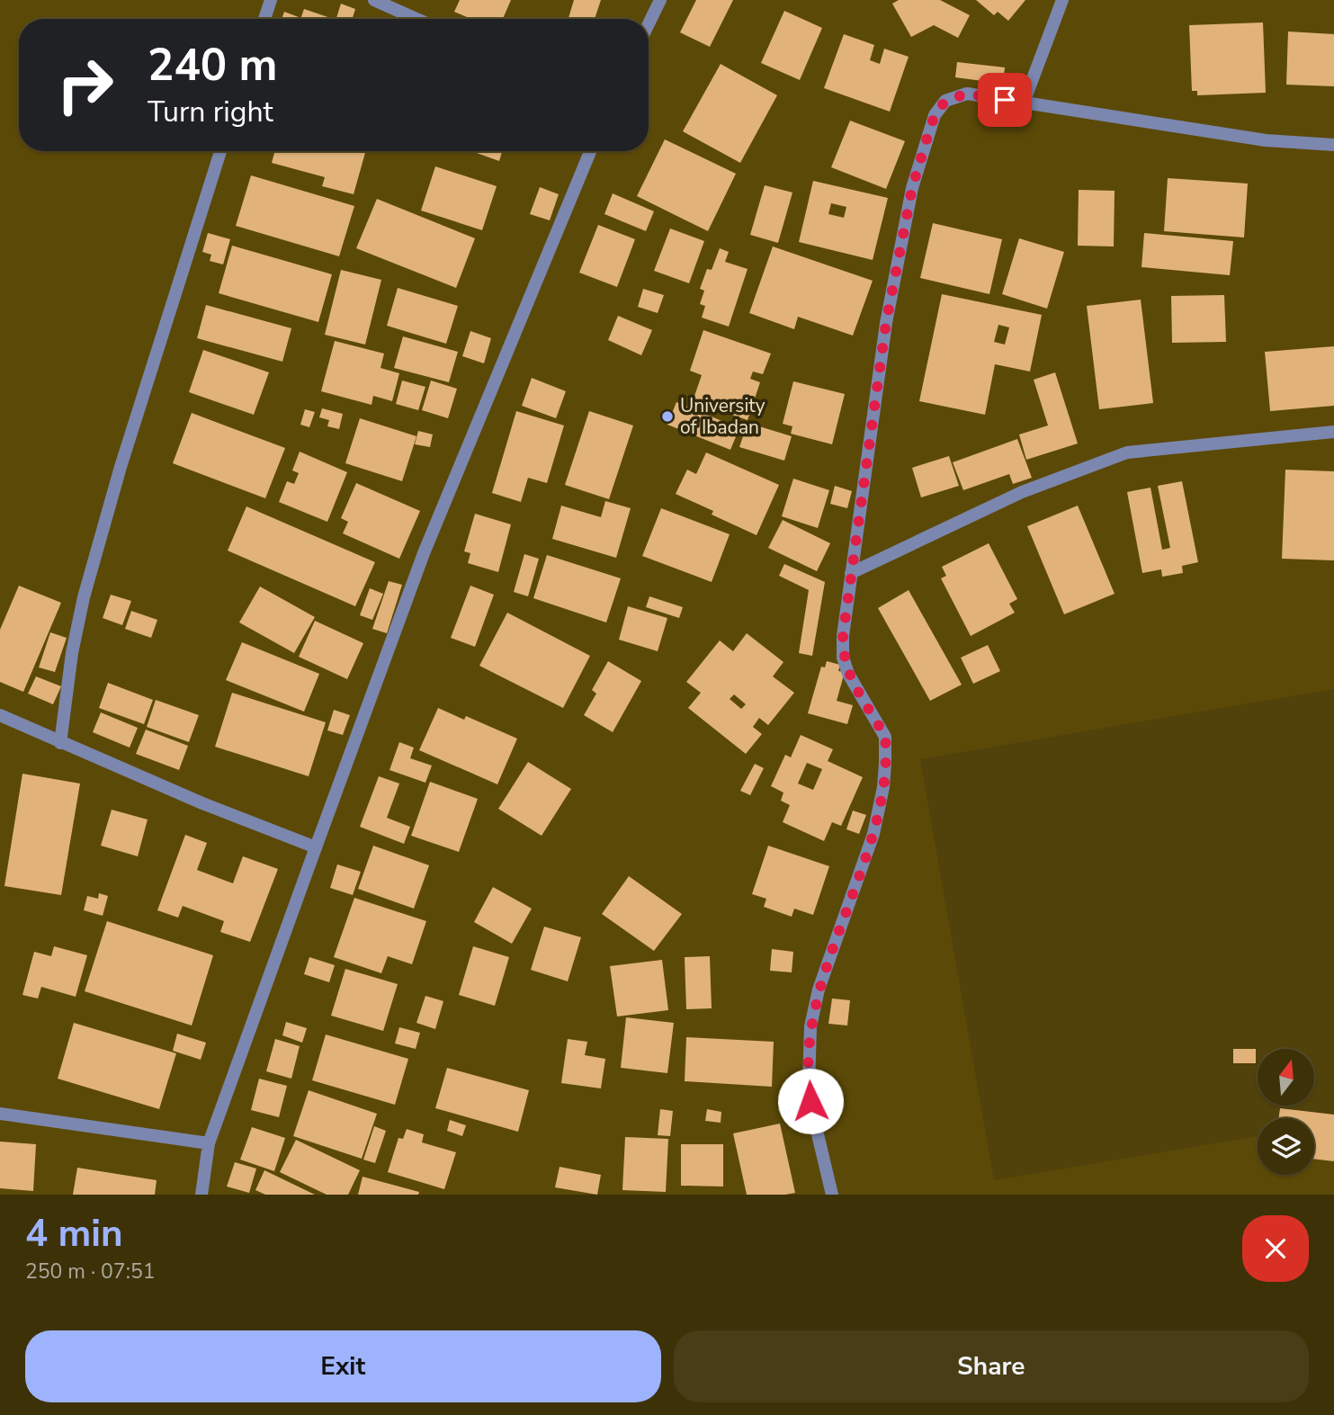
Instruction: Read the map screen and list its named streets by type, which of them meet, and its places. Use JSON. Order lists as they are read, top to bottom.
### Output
{
  "places": ["University of Ibadan"],
  "north": "top",
  "page": {
    "turn": ["240 m", "Turn right"],
    "heading": ["4 min", "250 m · 07:51"],
    "buttons": ["Exit", "Share"]
  }
}
